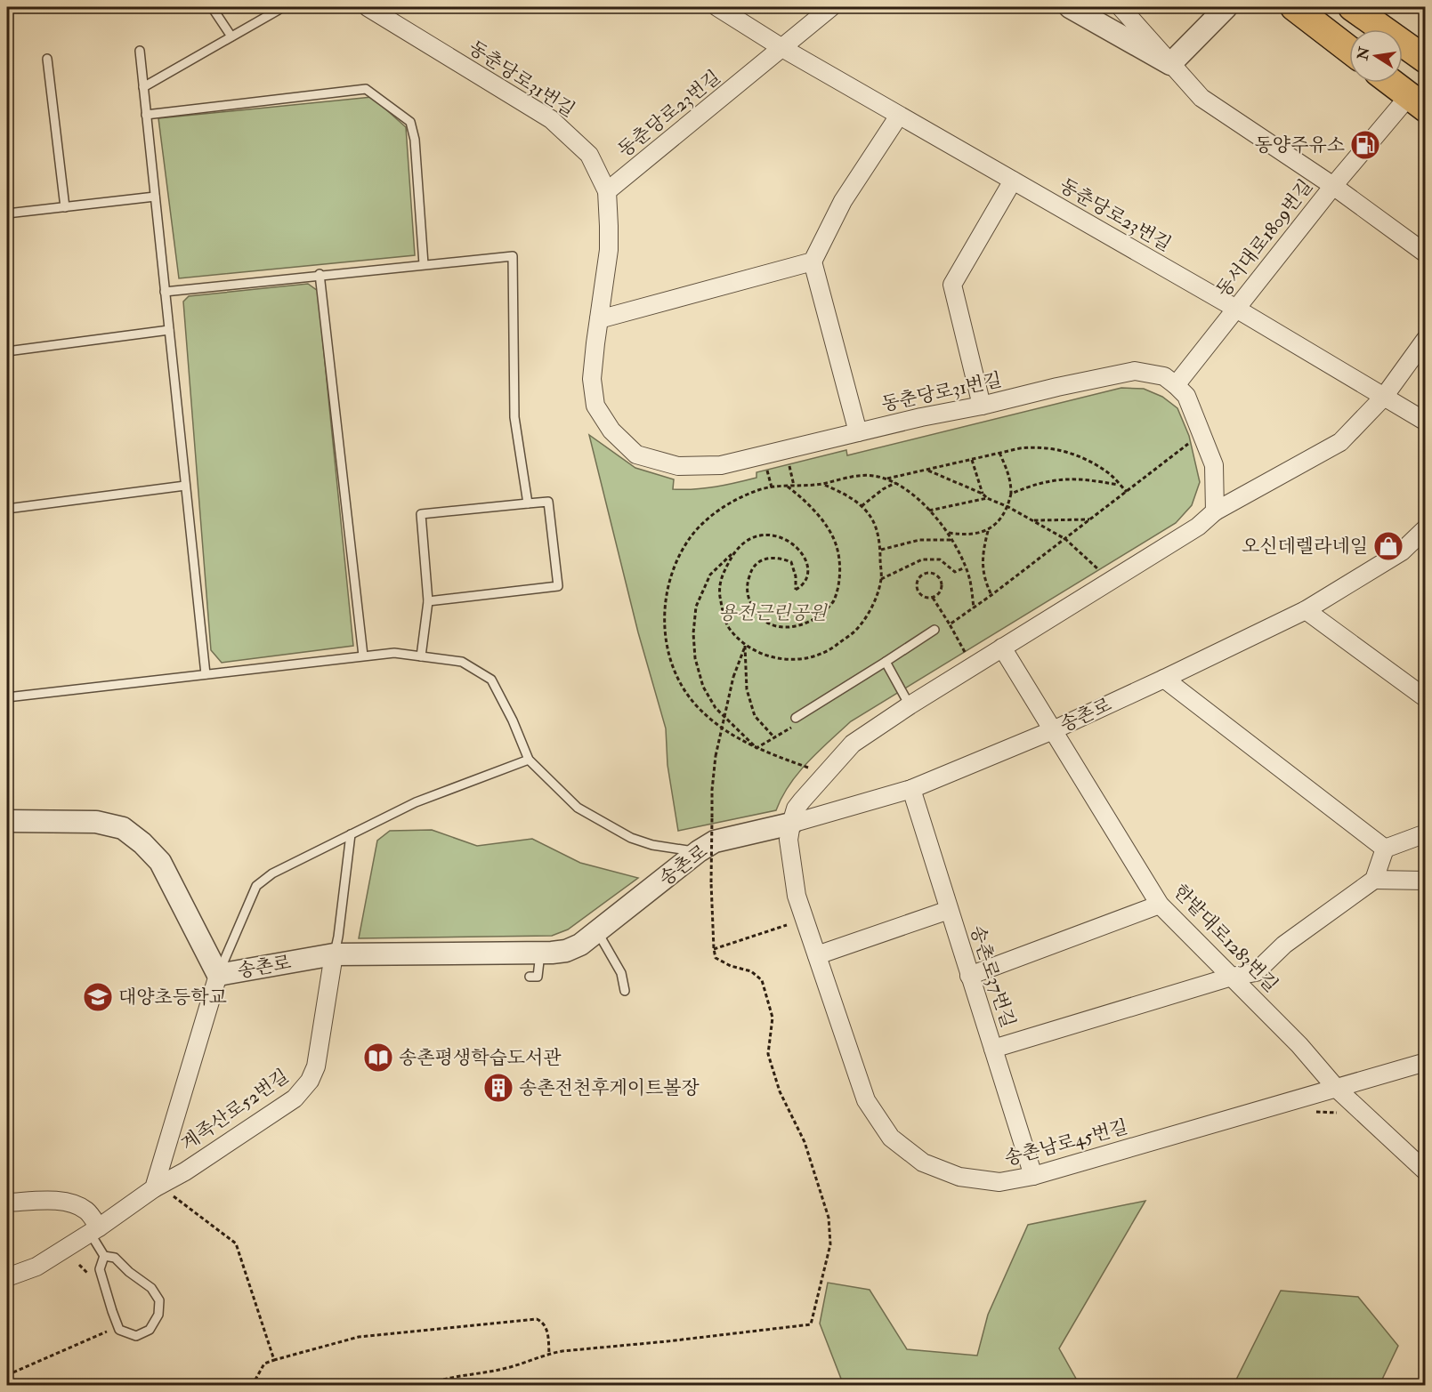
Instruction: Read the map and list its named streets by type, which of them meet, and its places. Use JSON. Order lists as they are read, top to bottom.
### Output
{
  "streets": {
    "street": [
      "동춘당로31번길",
      "동춘당로23번길",
      "동서대로1809번길",
      "송촌로",
      "한밭대로1283번길",
      "송촌로37번길",
      "계족산로52번길",
      "송촌남로45번길"
    ]
  },
  "crossings": [
    ["동춘당로31번길", "동춘당로23번길"],
    ["동춘당로31번길", "동서대로1809번길"],
    ["동춘당로23번길", "동서대로1809번길"],
    ["송촌로", "한밭대로1283번길"],
    ["송촌로", "송촌로37번길"],
    ["송촌로", "계족산로52번길"],
    ["송촌로", "송촌남로45번길"],
    ["한밭대로1283번길", "송촌남로45번길"],
    ["송촌로37번길", "송촌남로45번길"]
  ],
  "parks": ["용전근린공원"],
  "places": {
    "fuel station": ["동양주유소"],
    "shop": ["오신데렐라네일"],
    "school or university": ["대양초등학교"],
    "library": ["송촌평생학습도서관"],
    "building": ["송촌전천후게이트볼장"]
  },
  "north": "left"
}
